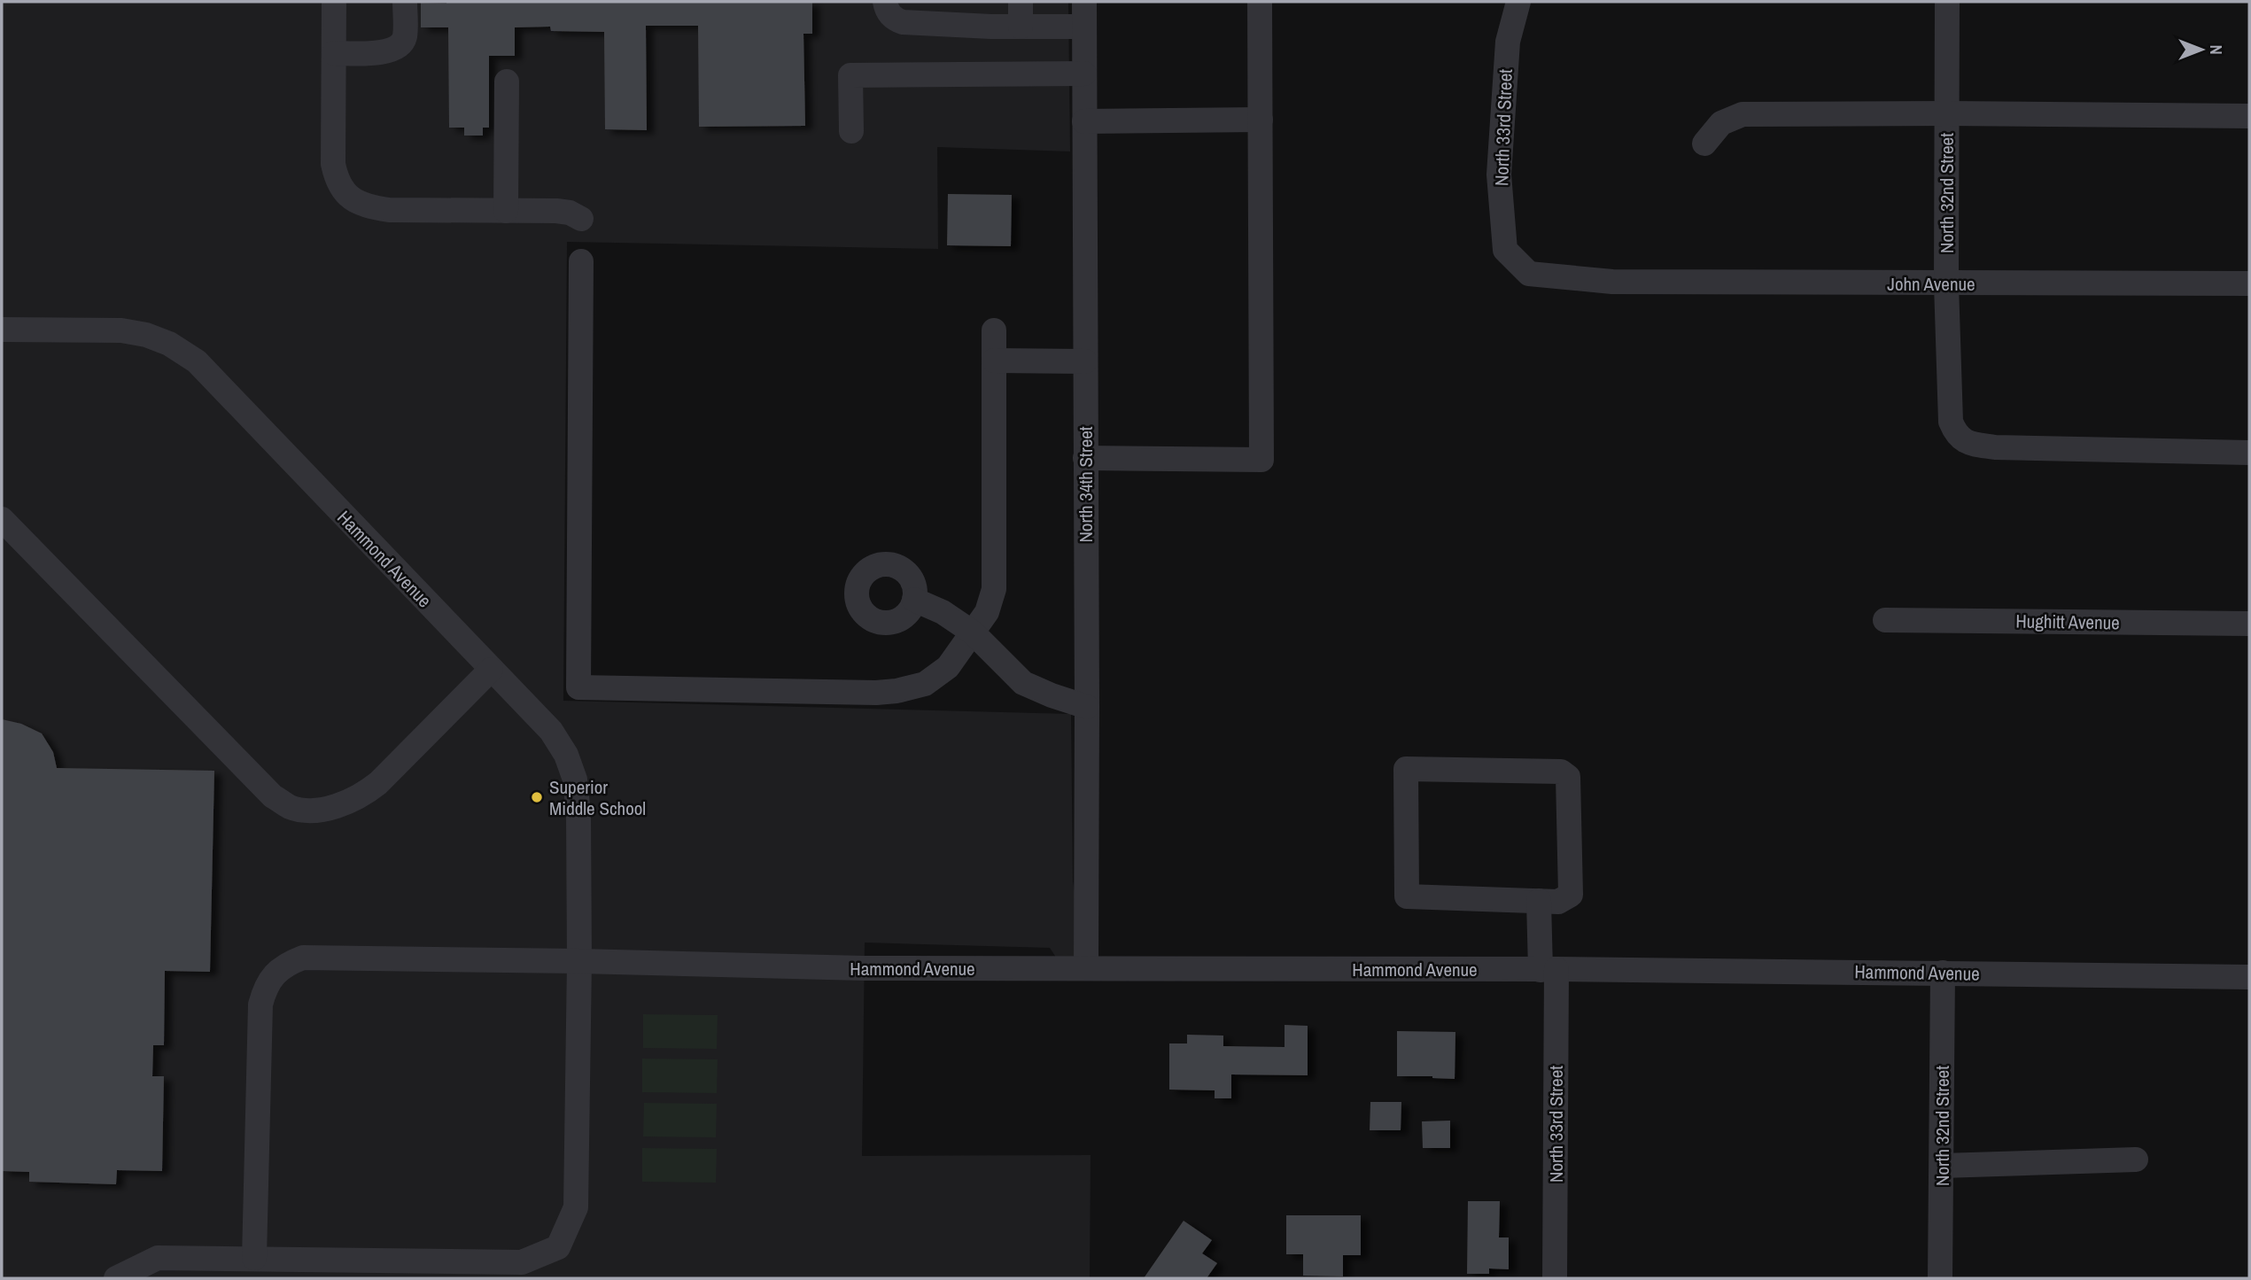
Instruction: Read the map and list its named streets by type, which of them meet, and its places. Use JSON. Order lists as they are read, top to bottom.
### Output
{
  "streets": {
    "street": [
      "North 33rd Street",
      "North 32nd Street",
      "John Avenue",
      "North 34th Street",
      "Hammond Avenue",
      "Hughitt Avenue"
    ]
  },
  "crossings": [
    ["North 33rd Street", "John Avenue"],
    ["North 33rd Street", "Hammond Avenue"],
    ["North 32nd Street", "John Avenue"],
    ["North 32nd Street", "Hammond Avenue"],
    ["North 34th Street", "Hammond Avenue"]
  ],
  "places": ["Superior Middle School"],
  "north": "right"
}
